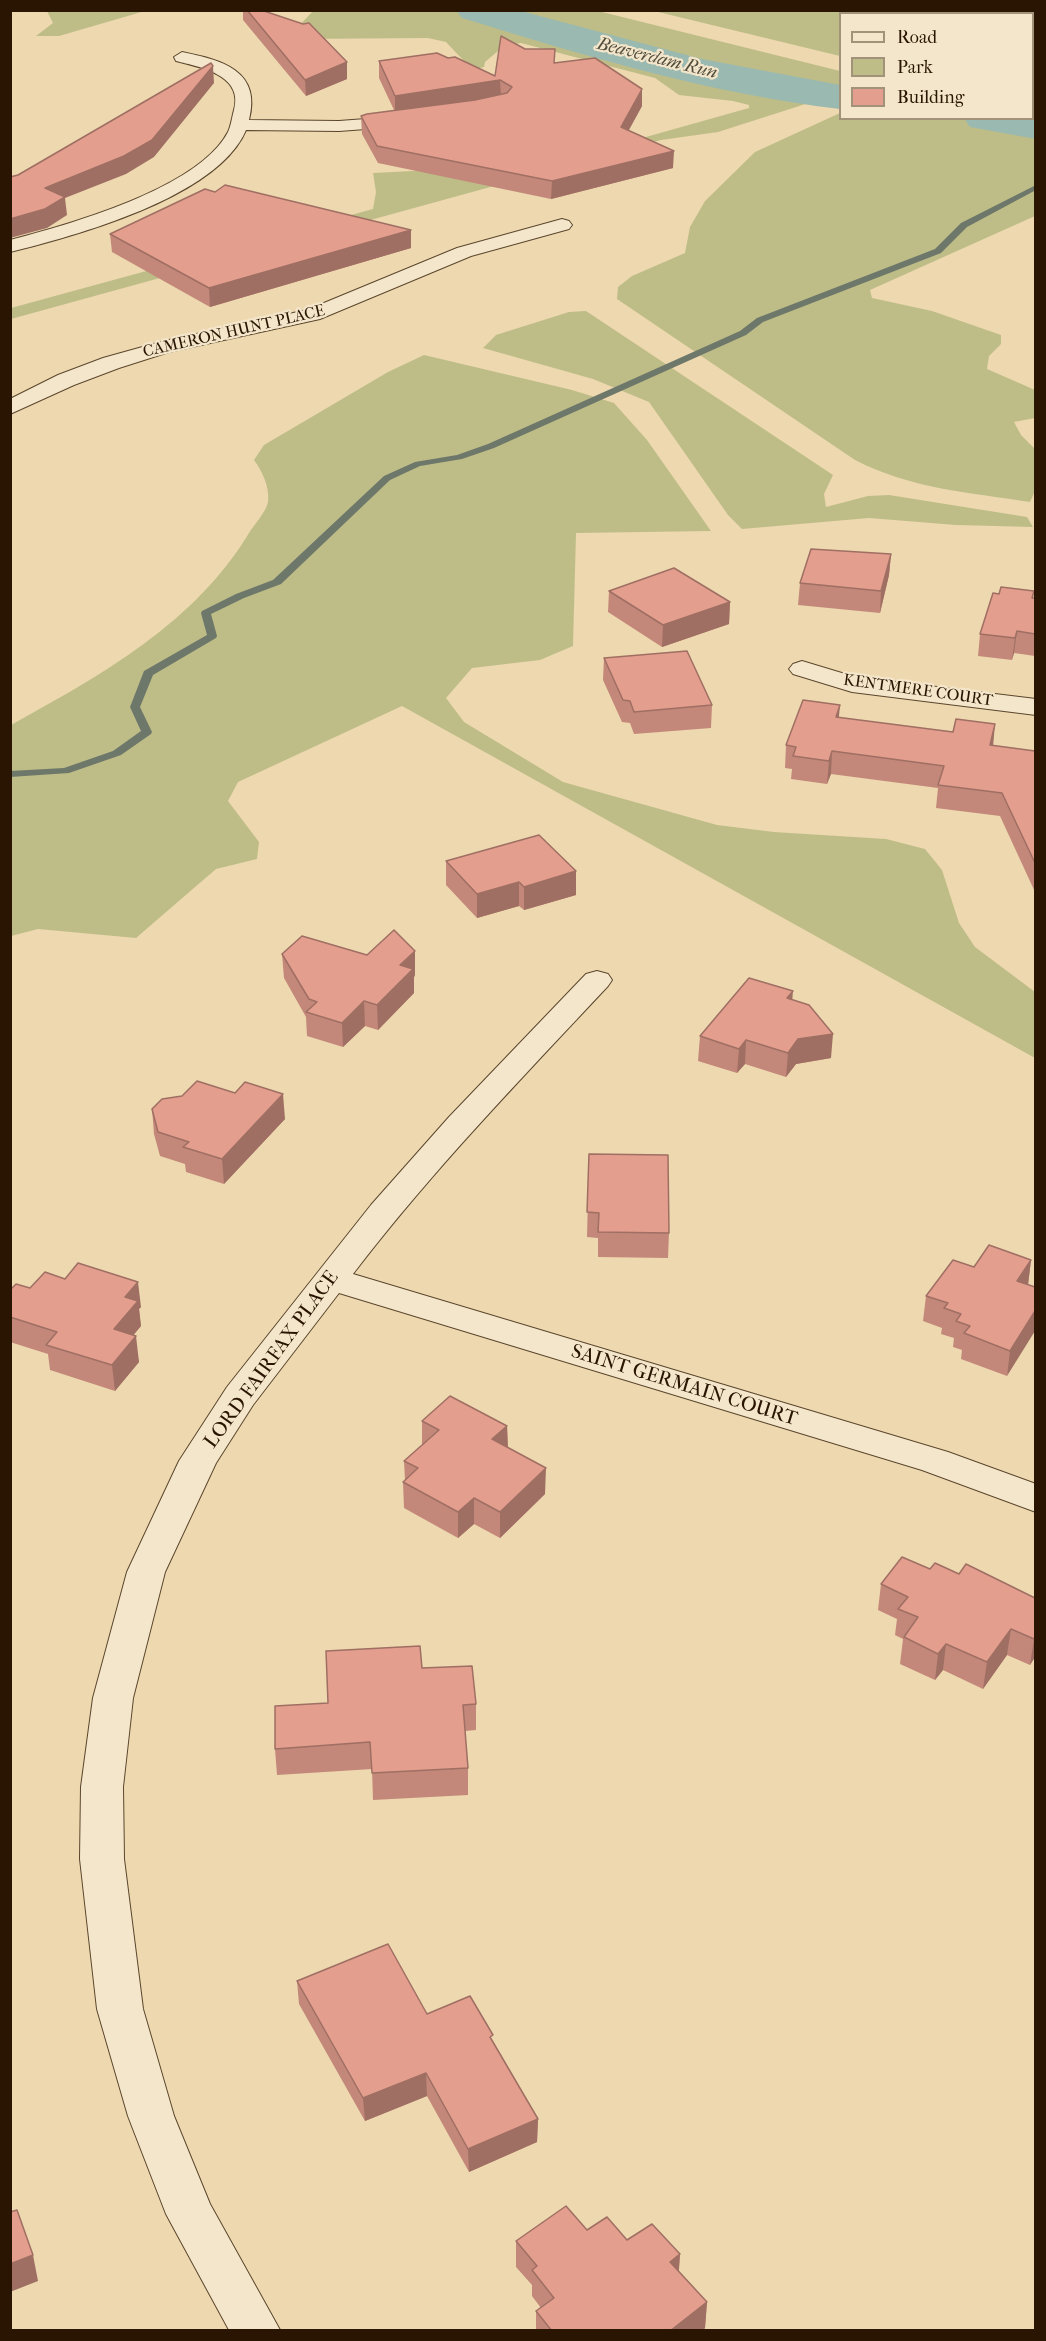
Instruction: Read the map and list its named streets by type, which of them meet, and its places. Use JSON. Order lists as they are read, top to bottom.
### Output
{
  "streets": {
    "street": [
      "CAMERON HUNT PLACE",
      "KENTMERE COURT",
      "LORD FAIRFAX PLACE",
      "SAINT GERMAIN COURT"
    ]
  },
  "crossings": [
    ["LORD FAIRFAX PLACE", "SAINT GERMAIN COURT"]
  ],
  "water": ["Beaverdam Run"],
  "legend": ["Road", "Park", "Building"]
}
